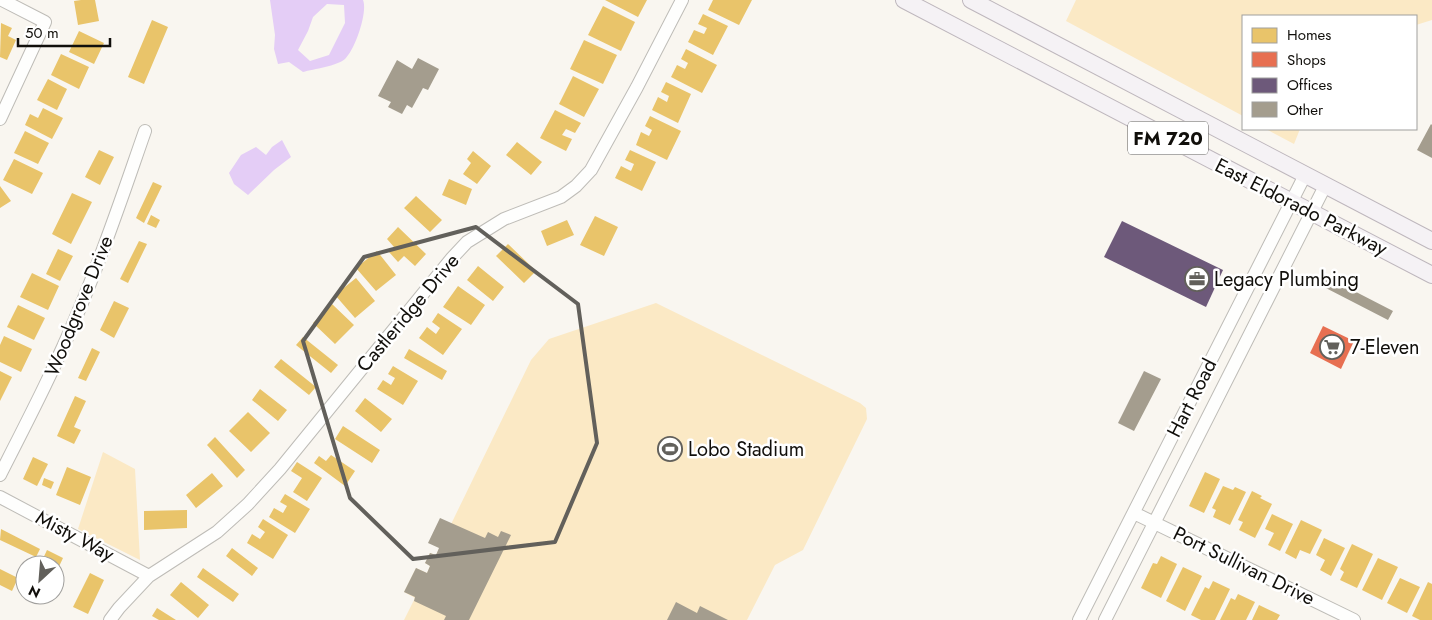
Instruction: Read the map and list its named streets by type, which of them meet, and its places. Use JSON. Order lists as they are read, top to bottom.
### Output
{
  "streets": {
    "main road": ["FM 720", "East Eldorado Parkway"],
    "street": [
      "Woodgrove Drive",
      "Castleridge Drive",
      "Hart Road",
      "Misty Way",
      "Port Sullivan Drive"
    ]
  },
  "crossings": [
    ["East Eldorado Parkway", "Hart Road"],
    ["Castleridge Drive", "Misty Way"],
    ["Hart Road", "Port Sullivan Drive"]
  ],
  "places": {
    "office": ["Legacy Plumbing"],
    "supermarket": ["7-Eleven"],
    "sports": ["Lobo Stadium"]
  },
  "legend": [
    "Homes",
    "Shops",
    "Offices",
    "Other"
  ],
  "scale_bar": "50 m",
  "north": "bottom left"
}
